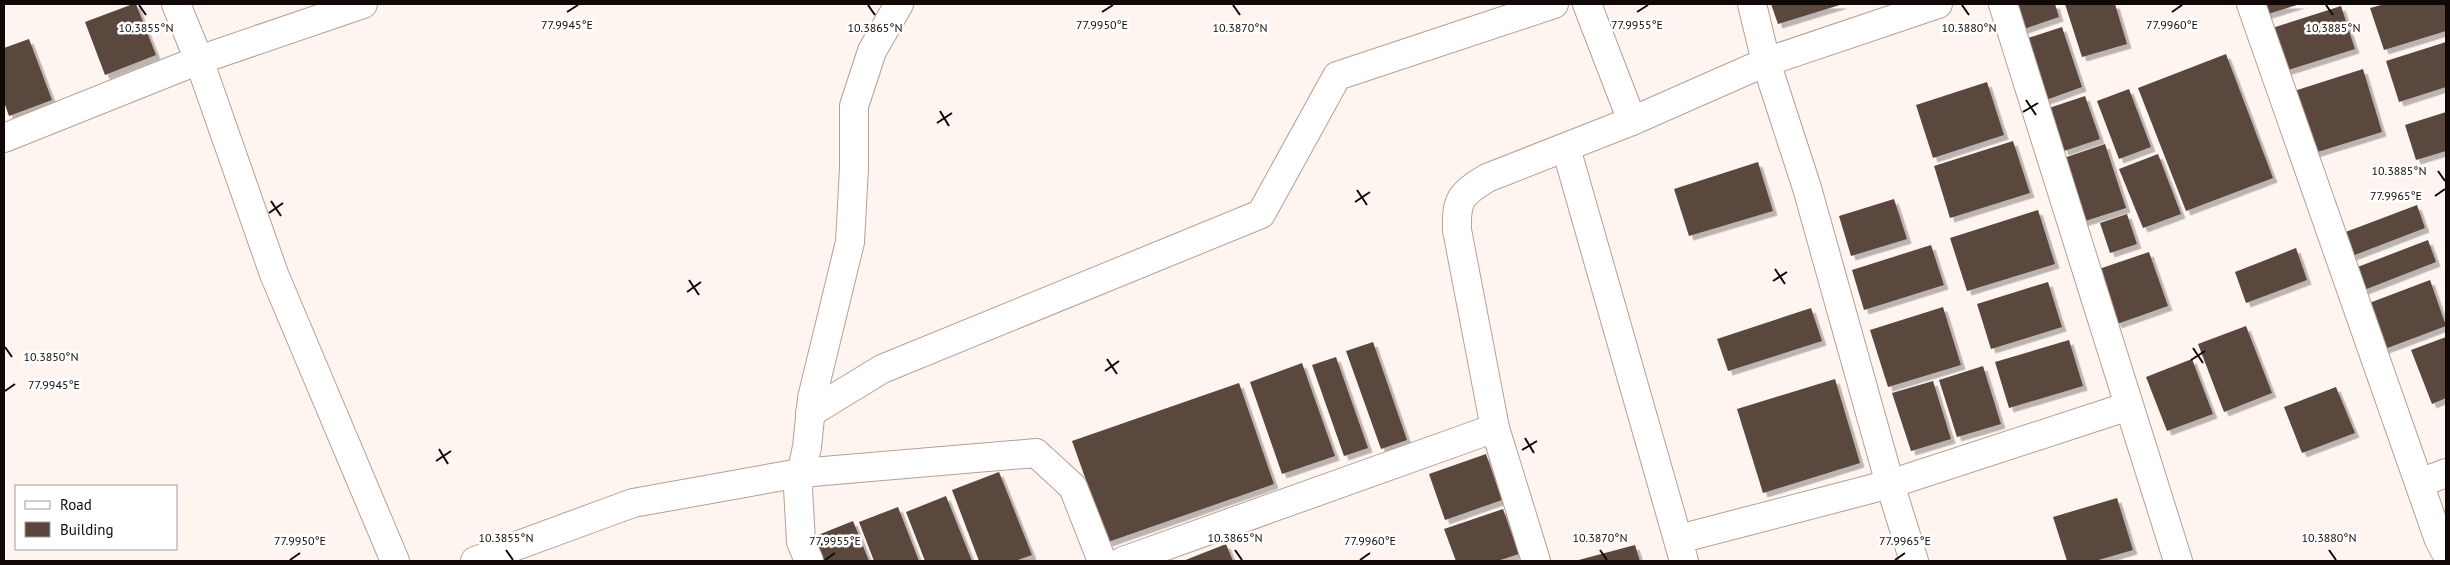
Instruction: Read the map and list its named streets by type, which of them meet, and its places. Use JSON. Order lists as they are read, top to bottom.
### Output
{
  "legend": ["Road", "Building"],
  "coordinates": [
    "77.9945°E",
    "77.9950°E",
    "77.9955°E",
    "77.9960°E",
    "10.3855°N",
    "10.3865°N",
    "10.3870°N",
    "10.3880°N",
    "10.3885°N",
    "77.9965°E",
    "10.3850°N"
  ]
}
